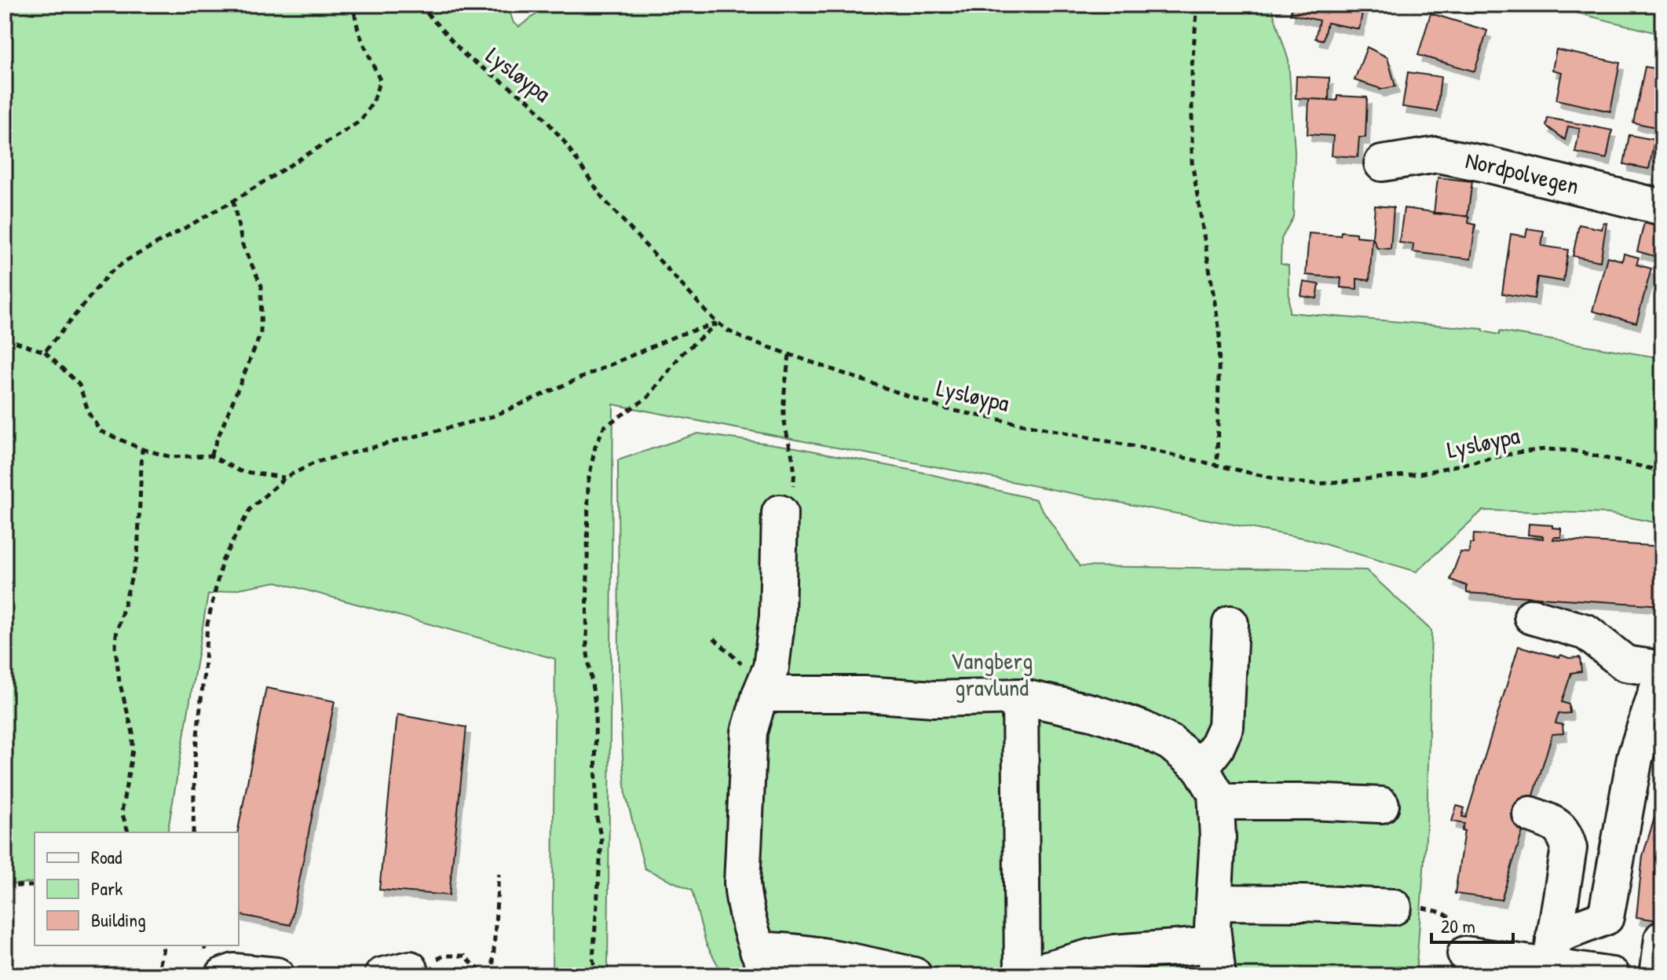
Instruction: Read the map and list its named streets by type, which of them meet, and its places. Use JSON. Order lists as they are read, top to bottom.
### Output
{
  "streets": {
    "street": ["Nordpolvegen"],
    "path": ["Lysløypa"]
  },
  "parks": ["Vangberg gravlund"],
  "legend": ["Road", "Park", "Building"],
  "scale_bar": "20 m"
}
